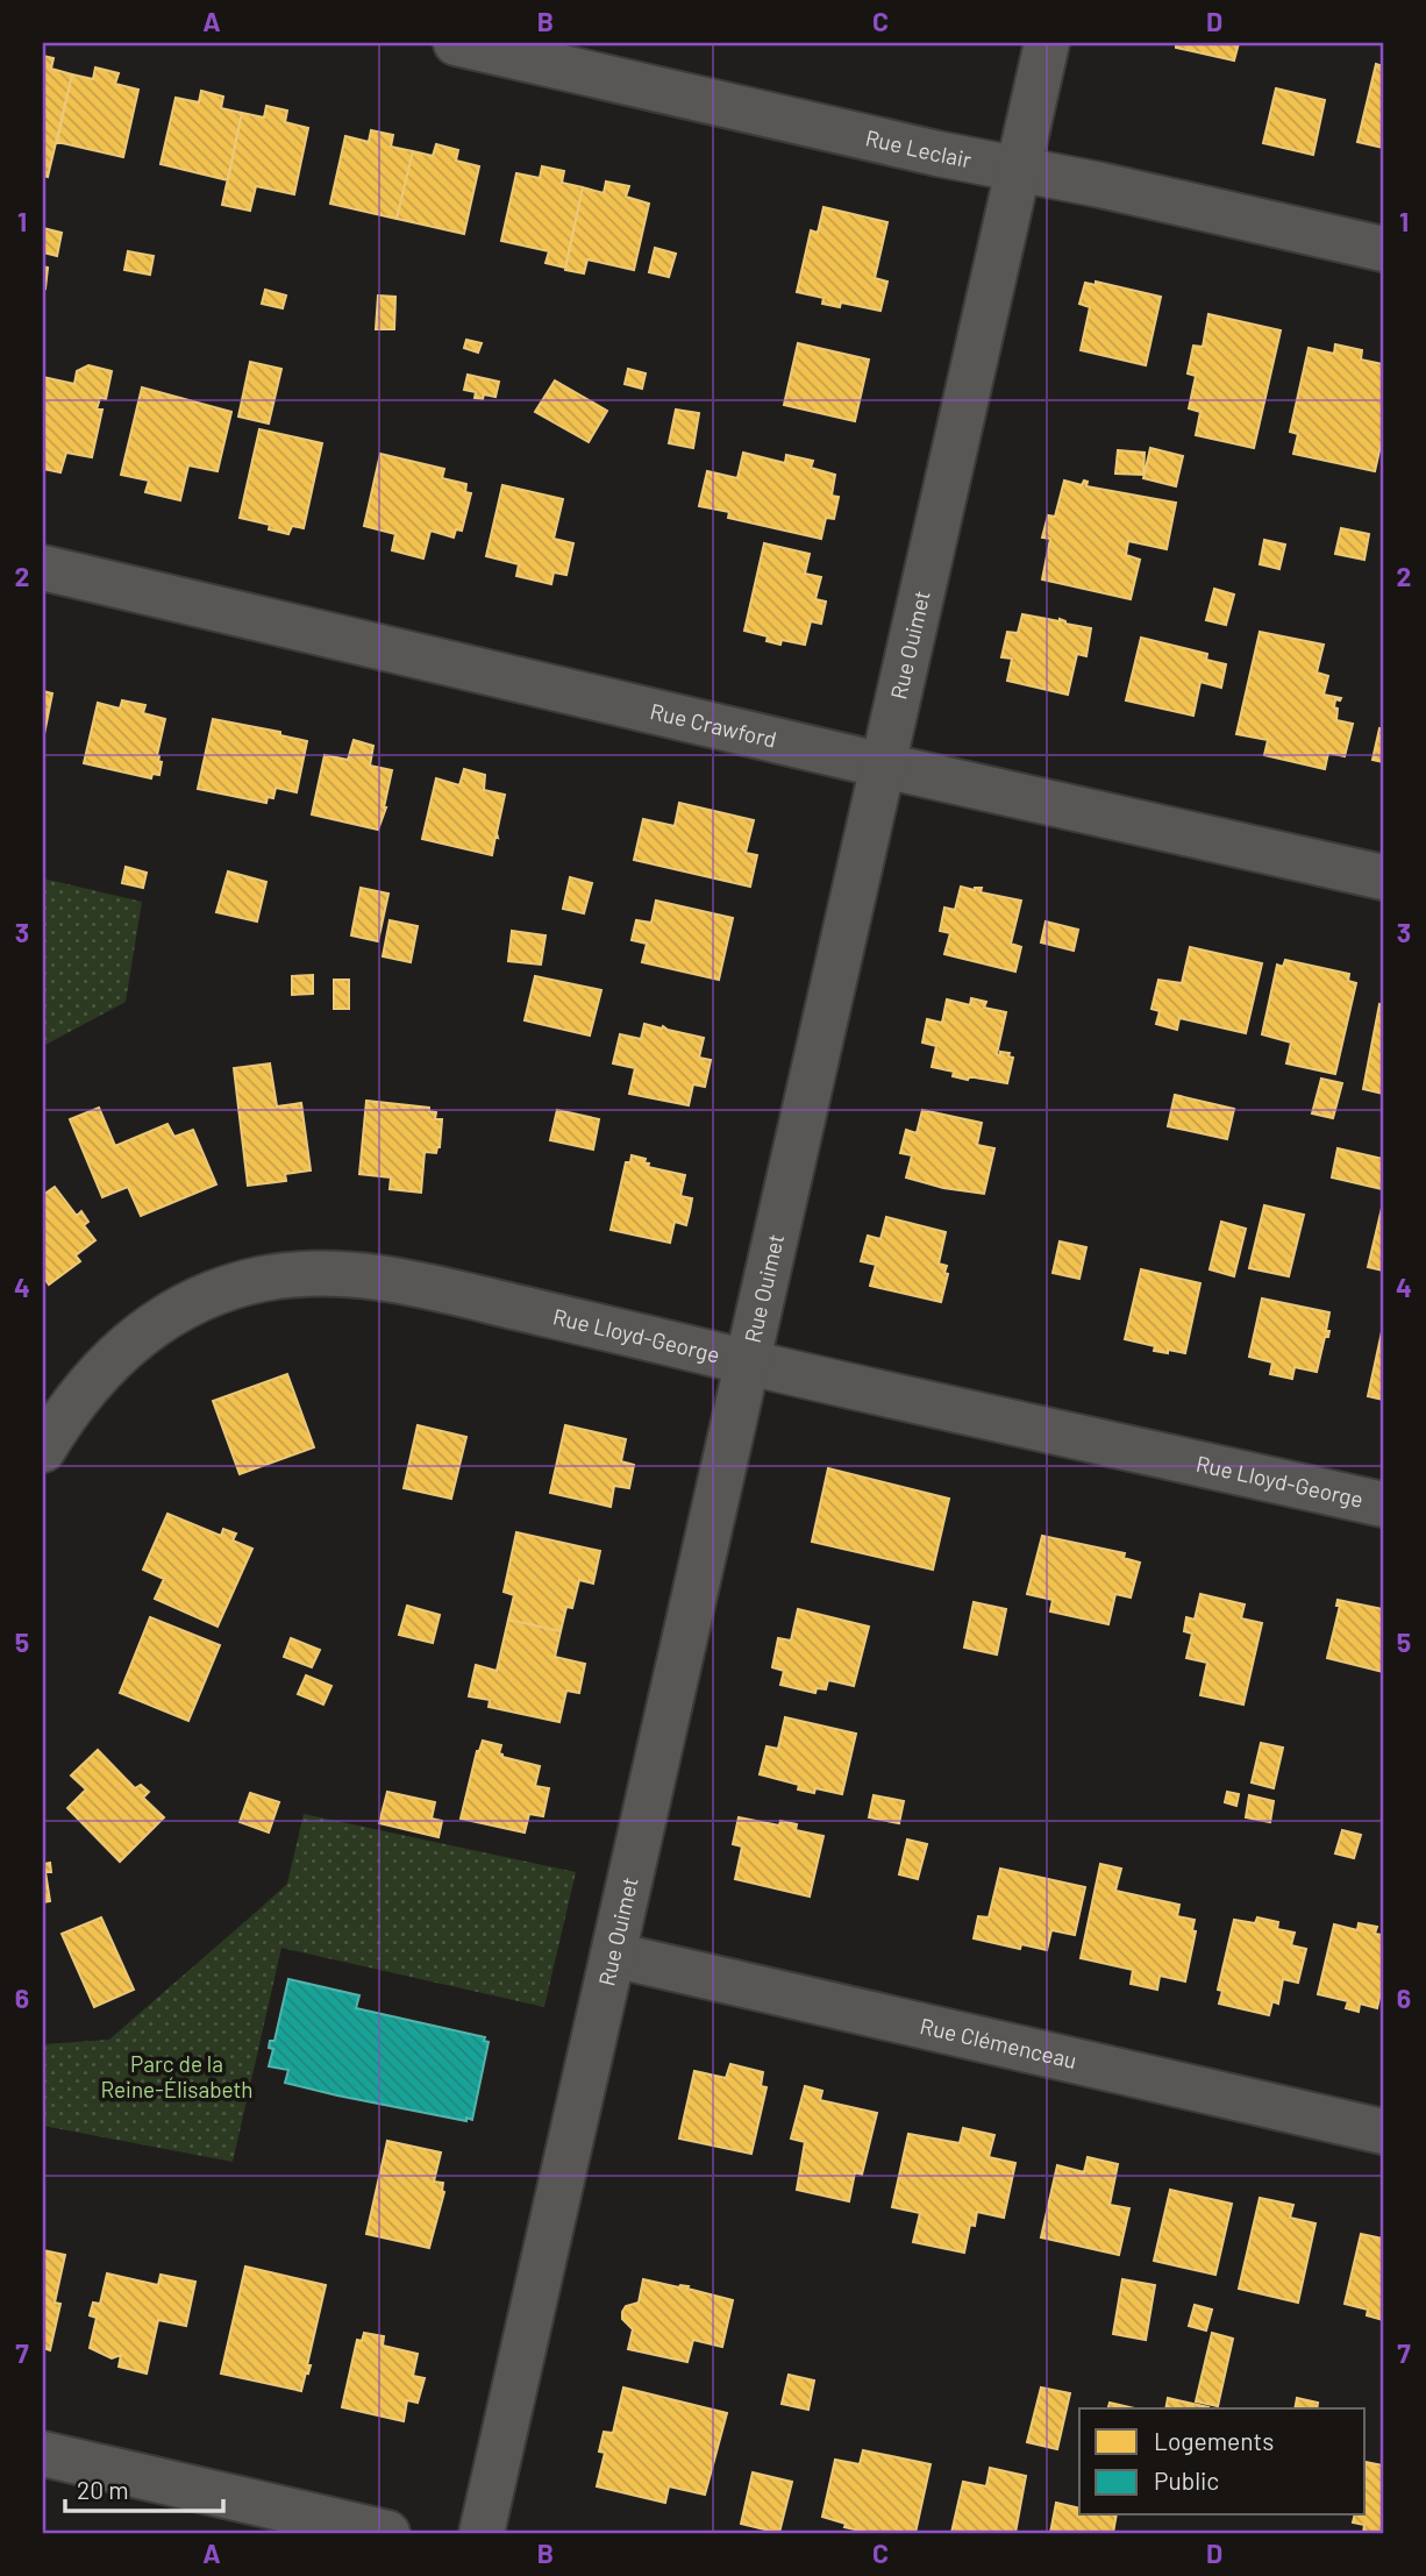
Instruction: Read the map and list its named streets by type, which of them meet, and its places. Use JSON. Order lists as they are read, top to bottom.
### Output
{
  "streets": {
    "street": [
      "Rue Leclair",
      "Rue Ouimet",
      "Rue Crawford",
      "Rue Lloyd-George",
      "Rue Clémenceau"
    ]
  },
  "crossings": [
    ["Rue Leclair", "Rue Ouimet"],
    ["Rue Ouimet", "Rue Crawford"],
    ["Rue Ouimet", "Rue Lloyd-George"],
    ["Rue Ouimet", "Rue Clémenceau"]
  ],
  "parks": ["Parc de la Reine-Élisabeth"],
  "legend": ["Logements", "Public"],
  "scale_bar": "20 m",
  "grid": {
    "columns": [
      "A",
      "B",
      "C",
      "D"
    ],
    "rows": [
      "1",
      "2",
      "3",
      "4",
      "5",
      "6",
      "7"
    ]
  }
}
